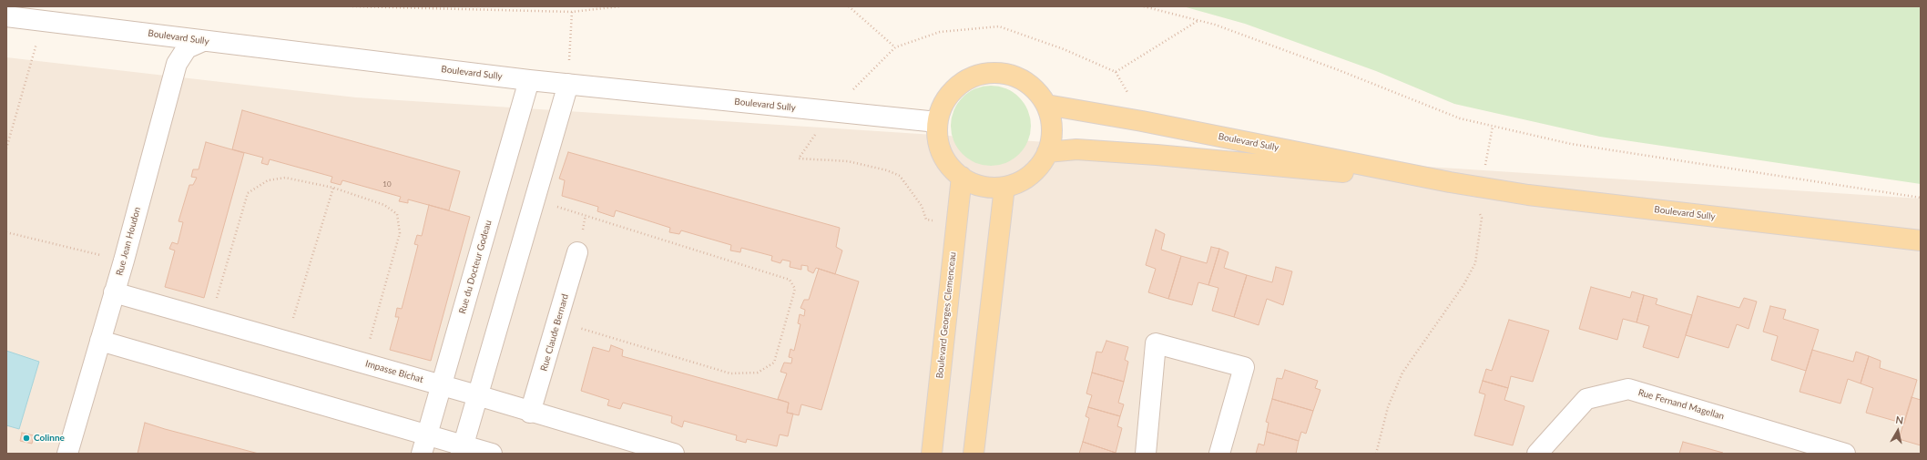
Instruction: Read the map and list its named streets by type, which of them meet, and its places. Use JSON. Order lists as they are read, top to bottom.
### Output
{
  "streets": {
    "main road": ["Boulevard Sully", "Boulevard Georges Clemenceau"],
    "street": [
      "Rue Jean Houdon",
      "Rue du Docteur Godeau",
      "Rue Claude Bernard",
      "Impasse Bichat",
      "Rue Fernand Magellan"
    ]
  },
  "crossings": [
    ["Boulevard Sully", "Rue Jean Houdon"],
    ["Boulevard Sully", "Rue du Docteur Godeau"],
    ["Boulevard Sully", "Boulevard Georges Clemenceau"],
    ["Rue Jean Houdon", "Impasse Bichat"],
    ["Rue du Docteur Godeau", "Impasse Bichat"],
    ["Rue Claude Bernard", "Impasse Bichat"]
  ],
  "places": ["Colinne"],
  "house_numbers": ["10"],
  "north": "top"
}
